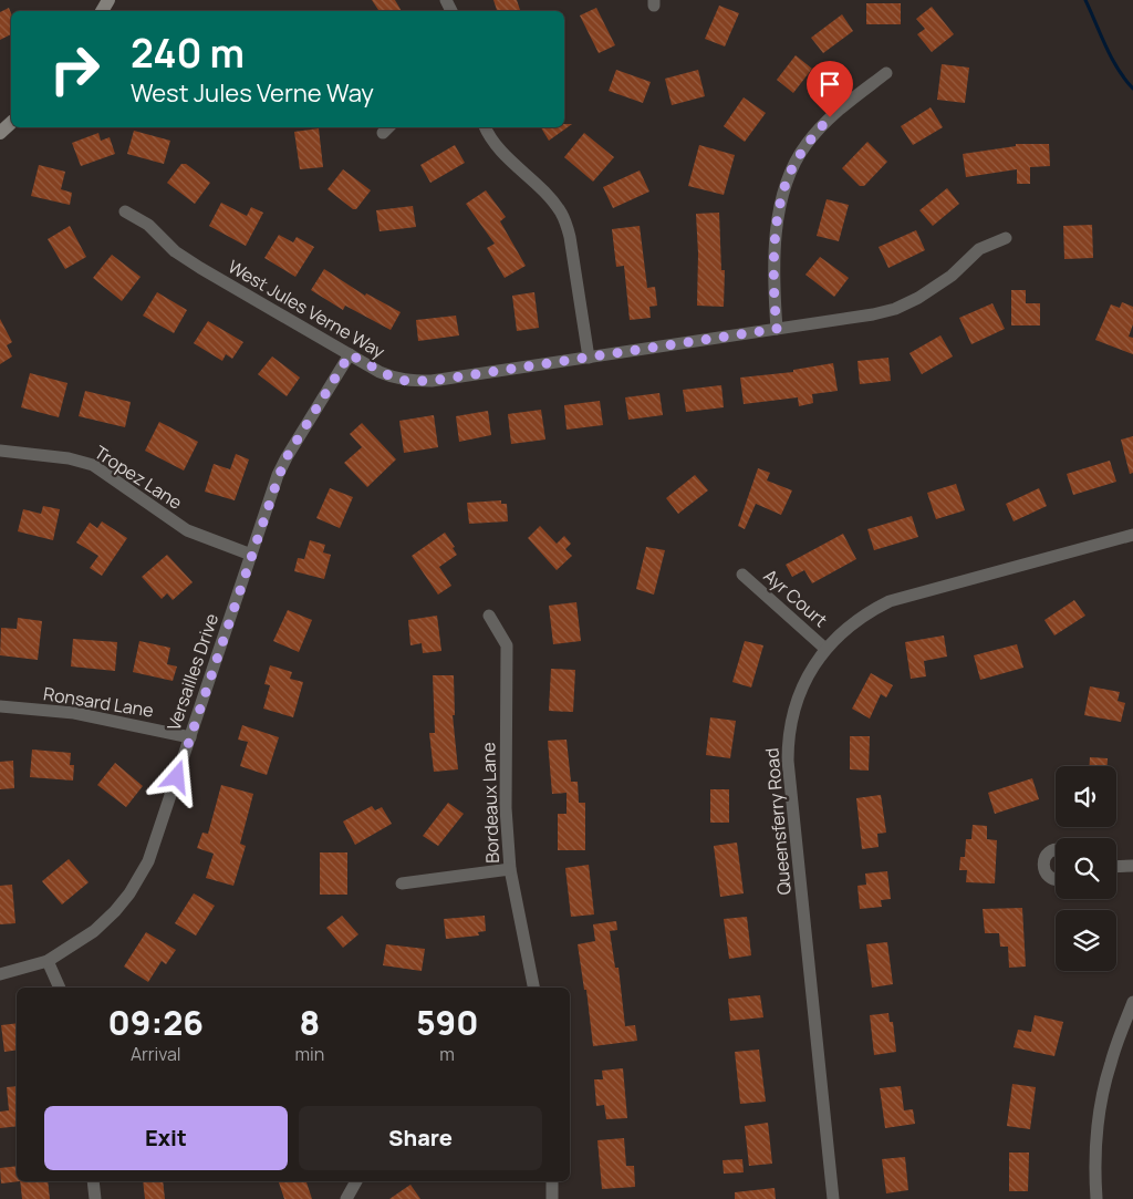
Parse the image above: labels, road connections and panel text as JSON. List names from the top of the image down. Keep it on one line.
{"streets":{"street":["West Jules Verne Way","Tropez Lane","Ayr Court","Versailles Drive","Ronsard Lane","Bordeaux Lane","Queensferry Road"]},"crossings":[["West Jules Verne Way","Versailles Drive"],["Tropez Lane","Versailles Drive"],["Ayr Court","Queensferry Road"],["Versailles Drive","Ronsard Lane"]],"page":{"turn":["240 m","West Jules Verne Way"],"eta":["09:26","Arrival","8","min","590","m"],"buttons":["Exit","Share"]}}
